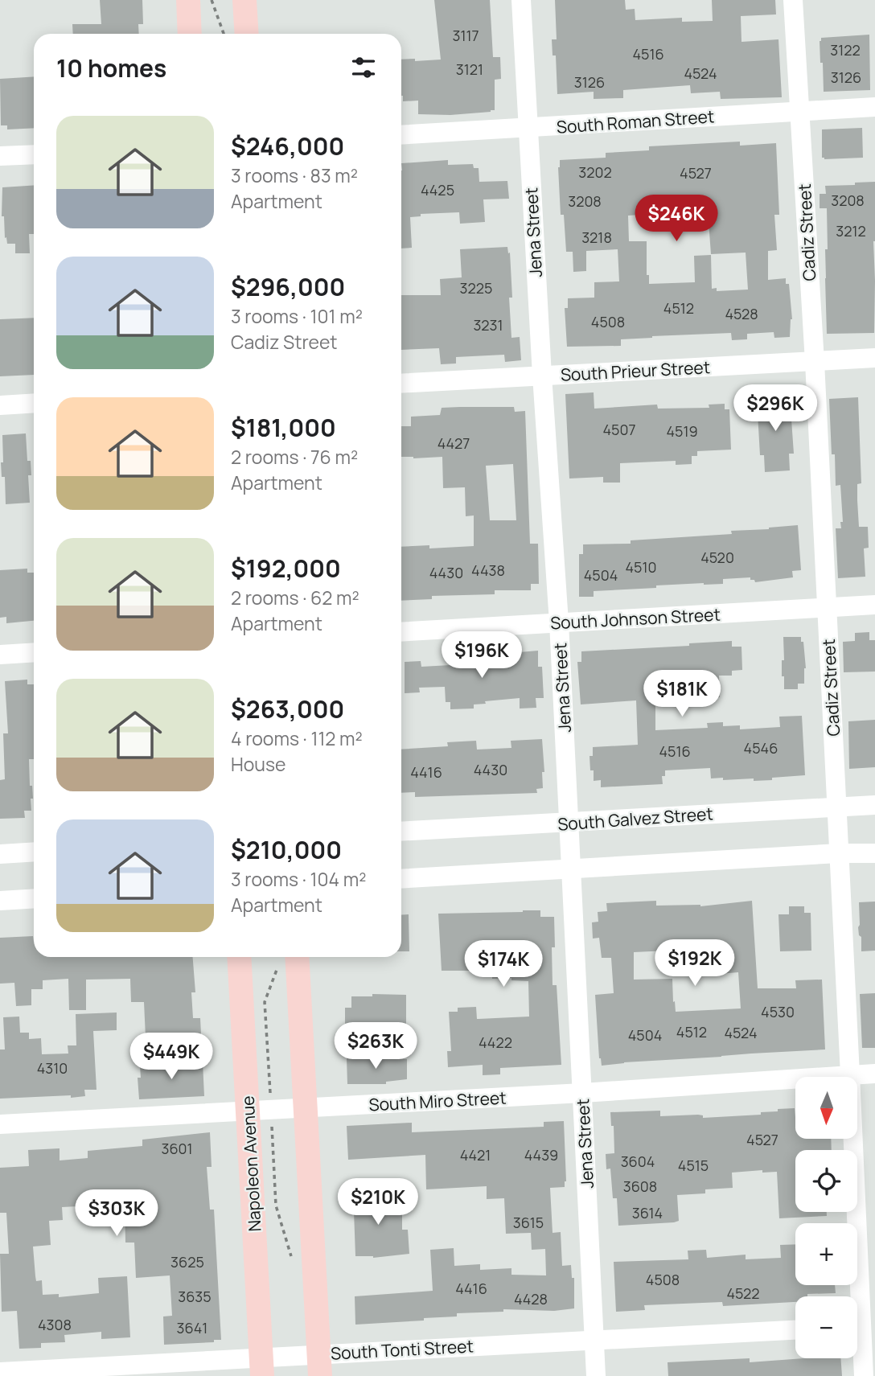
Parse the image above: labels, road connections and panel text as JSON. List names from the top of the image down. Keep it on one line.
{"streets":{"main road":["Napoleon Avenue"],"street":["South Roman Street","Jena Street","Cadiz Street","South Prieur Street","South Johnson Street","South Galvez Street","South Miro Street","South Tonti Street"]},"crossings":[["South Roman Street","Jena Street"],["South Roman Street","Cadiz Street"],["Jena Street","South Prieur Street"],["Jena Street","South Johnson Street"],["Jena Street","South Galvez Street"],["Jena Street","South Miro Street"],["Jena Street","South Tonti Street"],["Cadiz Street","South Prieur Street"],["Cadiz Street","South Johnson Street"],["Cadiz Street","South Galvez Street"],["Cadiz Street","South Miro Street"],["South Miro Street","Napoleon Avenue"],["Napoleon Avenue","South Tonti Street"]],"house_numbers":["3117","3122","4516","3121","4524","3126","3126","3202","4527","4425","3208","3208","3212","3218","3225","4512","4528","4508","3231","4507","4519","4427","4520","4510","4438","4430","4504","4546","4516","4430","4416","4530","4512","4524","4504","4422","4310","4527","3601","4421","4439","3604","4515","3608","3614","3615","3625","4508","4416","4522","3635","4428","4308","3641"],"north":"bottom","page":{"heading":"10 homes","list":[{"name":"$246,000","note":"3 rooms · 83 m² · Apartment"},{"name":"$296,000","note":"3 rooms · 101 m² · Cadiz Street"},{"name":"$181,000","note":"2 rooms · 76 m² · Apartment"},{"name":"$192,000","note":"2 rooms · 62 m² · Apartment"},{"name":"$263,000","note":"4 rooms · 112 m² · House"},{"name":"$210,000","note":"3 rooms · 104 m² · Apartment"}],"price":["$246K","$296K","$196K","$181K","$192K","$174K","$263K","$449K","$210K","$303K"],"map_buttons":["+","−"]}}
